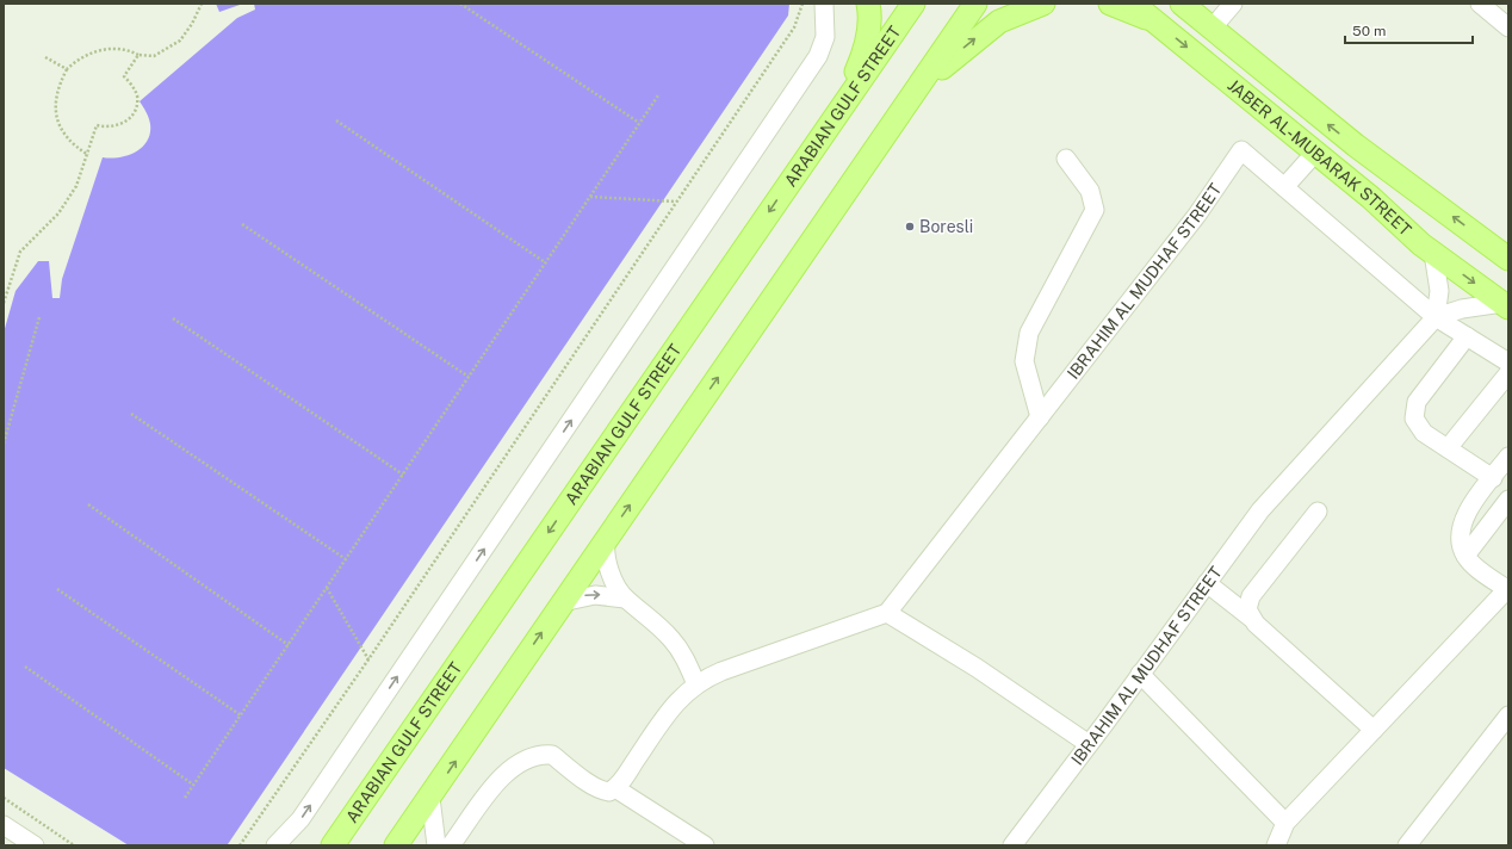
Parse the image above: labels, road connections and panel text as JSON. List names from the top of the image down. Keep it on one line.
{"streets":{"main road":["ARABIAN GULF STREET","JABER AL-MUBARAK STREET"],"street":["IBRAHIM AL MUDHAF STREET"]},"places":["Boresli"],"scale_bar":"50 m"}
